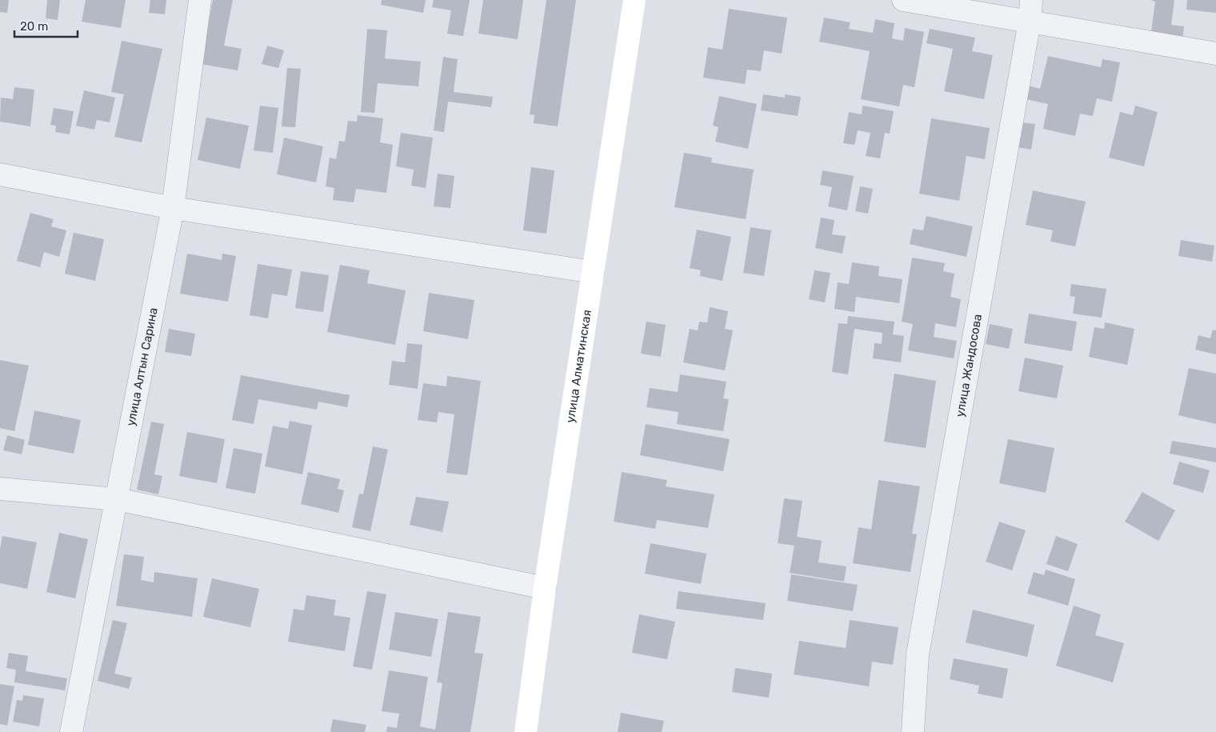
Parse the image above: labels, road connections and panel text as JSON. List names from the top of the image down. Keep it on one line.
{"streets":{"street":["улица Алматинская","улица Жандосова","улица Алтын Сарина"]},"scale_bar":"20 m"}
